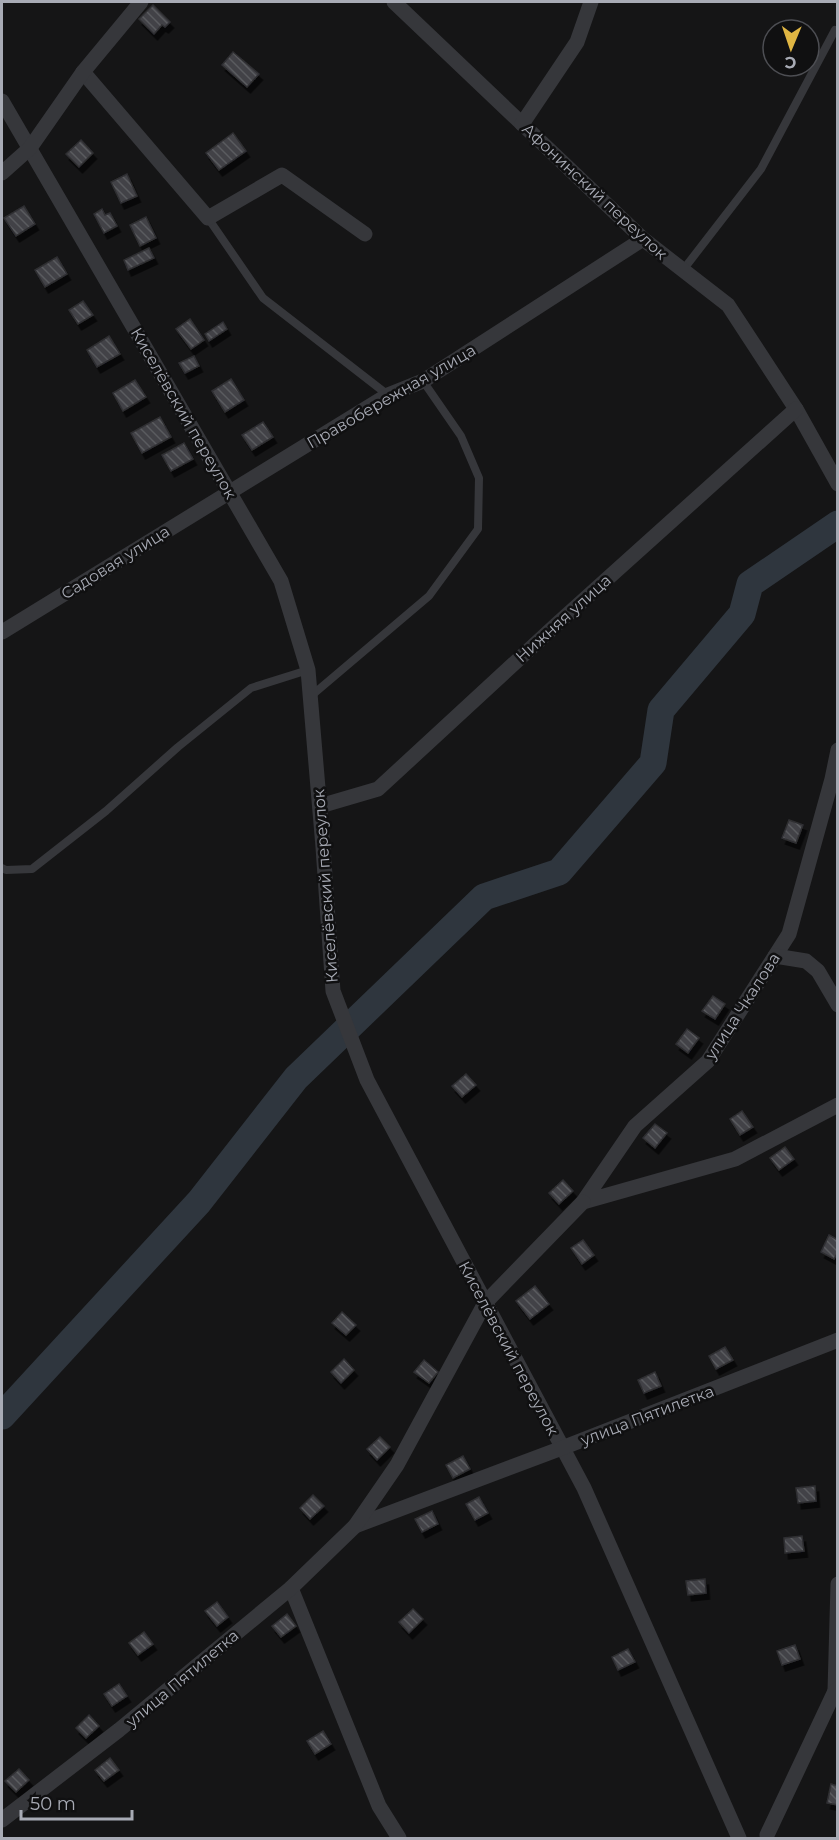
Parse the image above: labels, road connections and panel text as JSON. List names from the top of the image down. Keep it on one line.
{"streets":{"street":["Афонинский переулок","Правобережная улица","Киселёвский переулок","Садовая улица","Нижняя улица","улица Чкалова","улица Пятилетка"]},"crossings":[["Афонинский переулок","Правобережная улица"],["Афонинский переулок","Нижняя улица"],["Правобережная улица","Киселёвский переулок"],["Правобережная улица","Садовая улица"],["Киселёвский переулок","Садовая улица"],["Киселёвский переулок","Нижняя улица"],["Киселёвский переулок","улица Пятилетка"],["улица Чкалова","улица Пятилетка"]],"scale_bar":"50 m","north":"bottom"}
